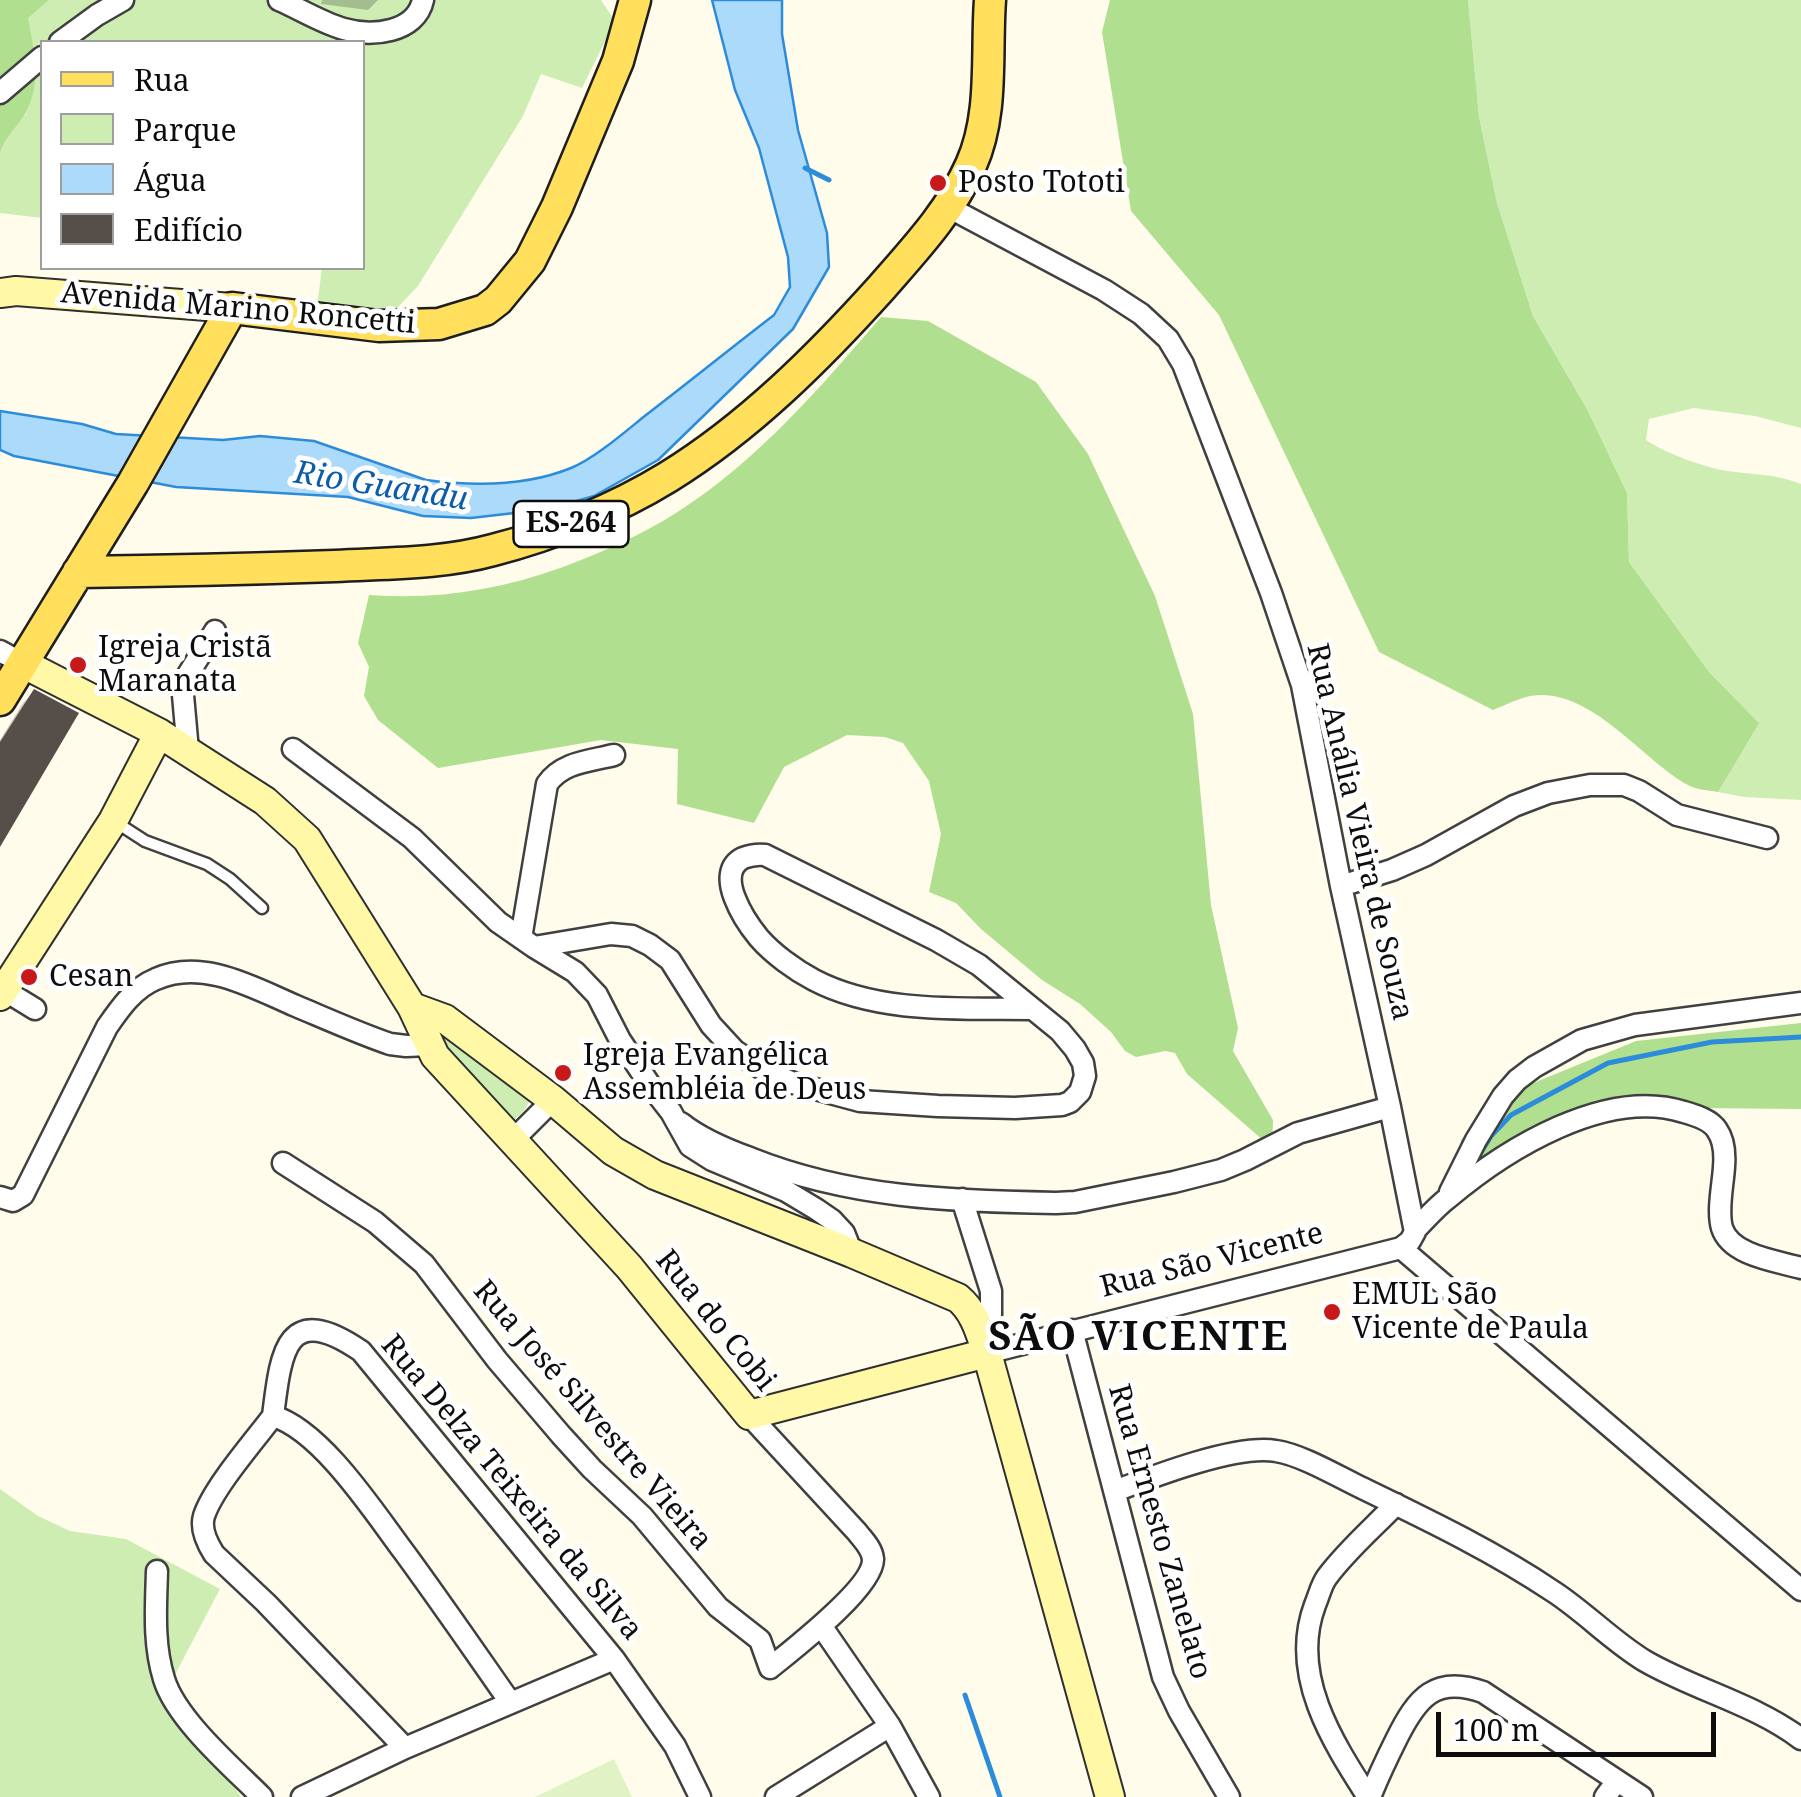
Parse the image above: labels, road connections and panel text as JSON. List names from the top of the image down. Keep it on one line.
{"streets":{"main road":["Avenida Marino Roncetti","ES-264","Rua São Vicente","Rua do Cobi"],"street":["Rua Anália Vieira de Souza","Rua José Silvestre Vieira","Rua Delza Teixeira da Silva","Rua Ernesto Zanelato"]},"crossings":[["ES-264","Rua Anália Vieira de Souza"],["Rua São Vicente","Rua do Cobi"],["Rua São Vicente","Rua Ernesto Zanelato"],["Rua do Cobi","Rua José Silvestre Vieira"]],"districts":["SÃO VICENTE"],"water":["Rio Guandu"],"places":["Posto Tototi","Igreja Cristã Maranata","Cesan","Igreja Evangélica Assembléia de Deus","EMUL São Vicente de Paula"],"legend":["Rua","Parque","Água","Edifício"],"scale_bar":"100 m"}
